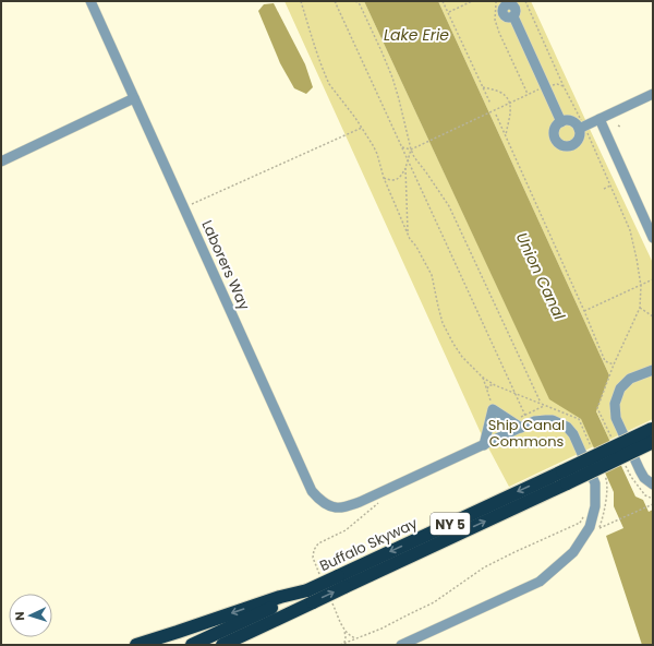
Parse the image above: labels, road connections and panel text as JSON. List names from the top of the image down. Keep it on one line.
{"streets":{"highway":["NY 5","Buffalo Skyway"],"street":["Laborers Way"]},"water":["Lake Erie","Union Canal"],"parks":["Ship Canal Commons"],"north":"left"}
